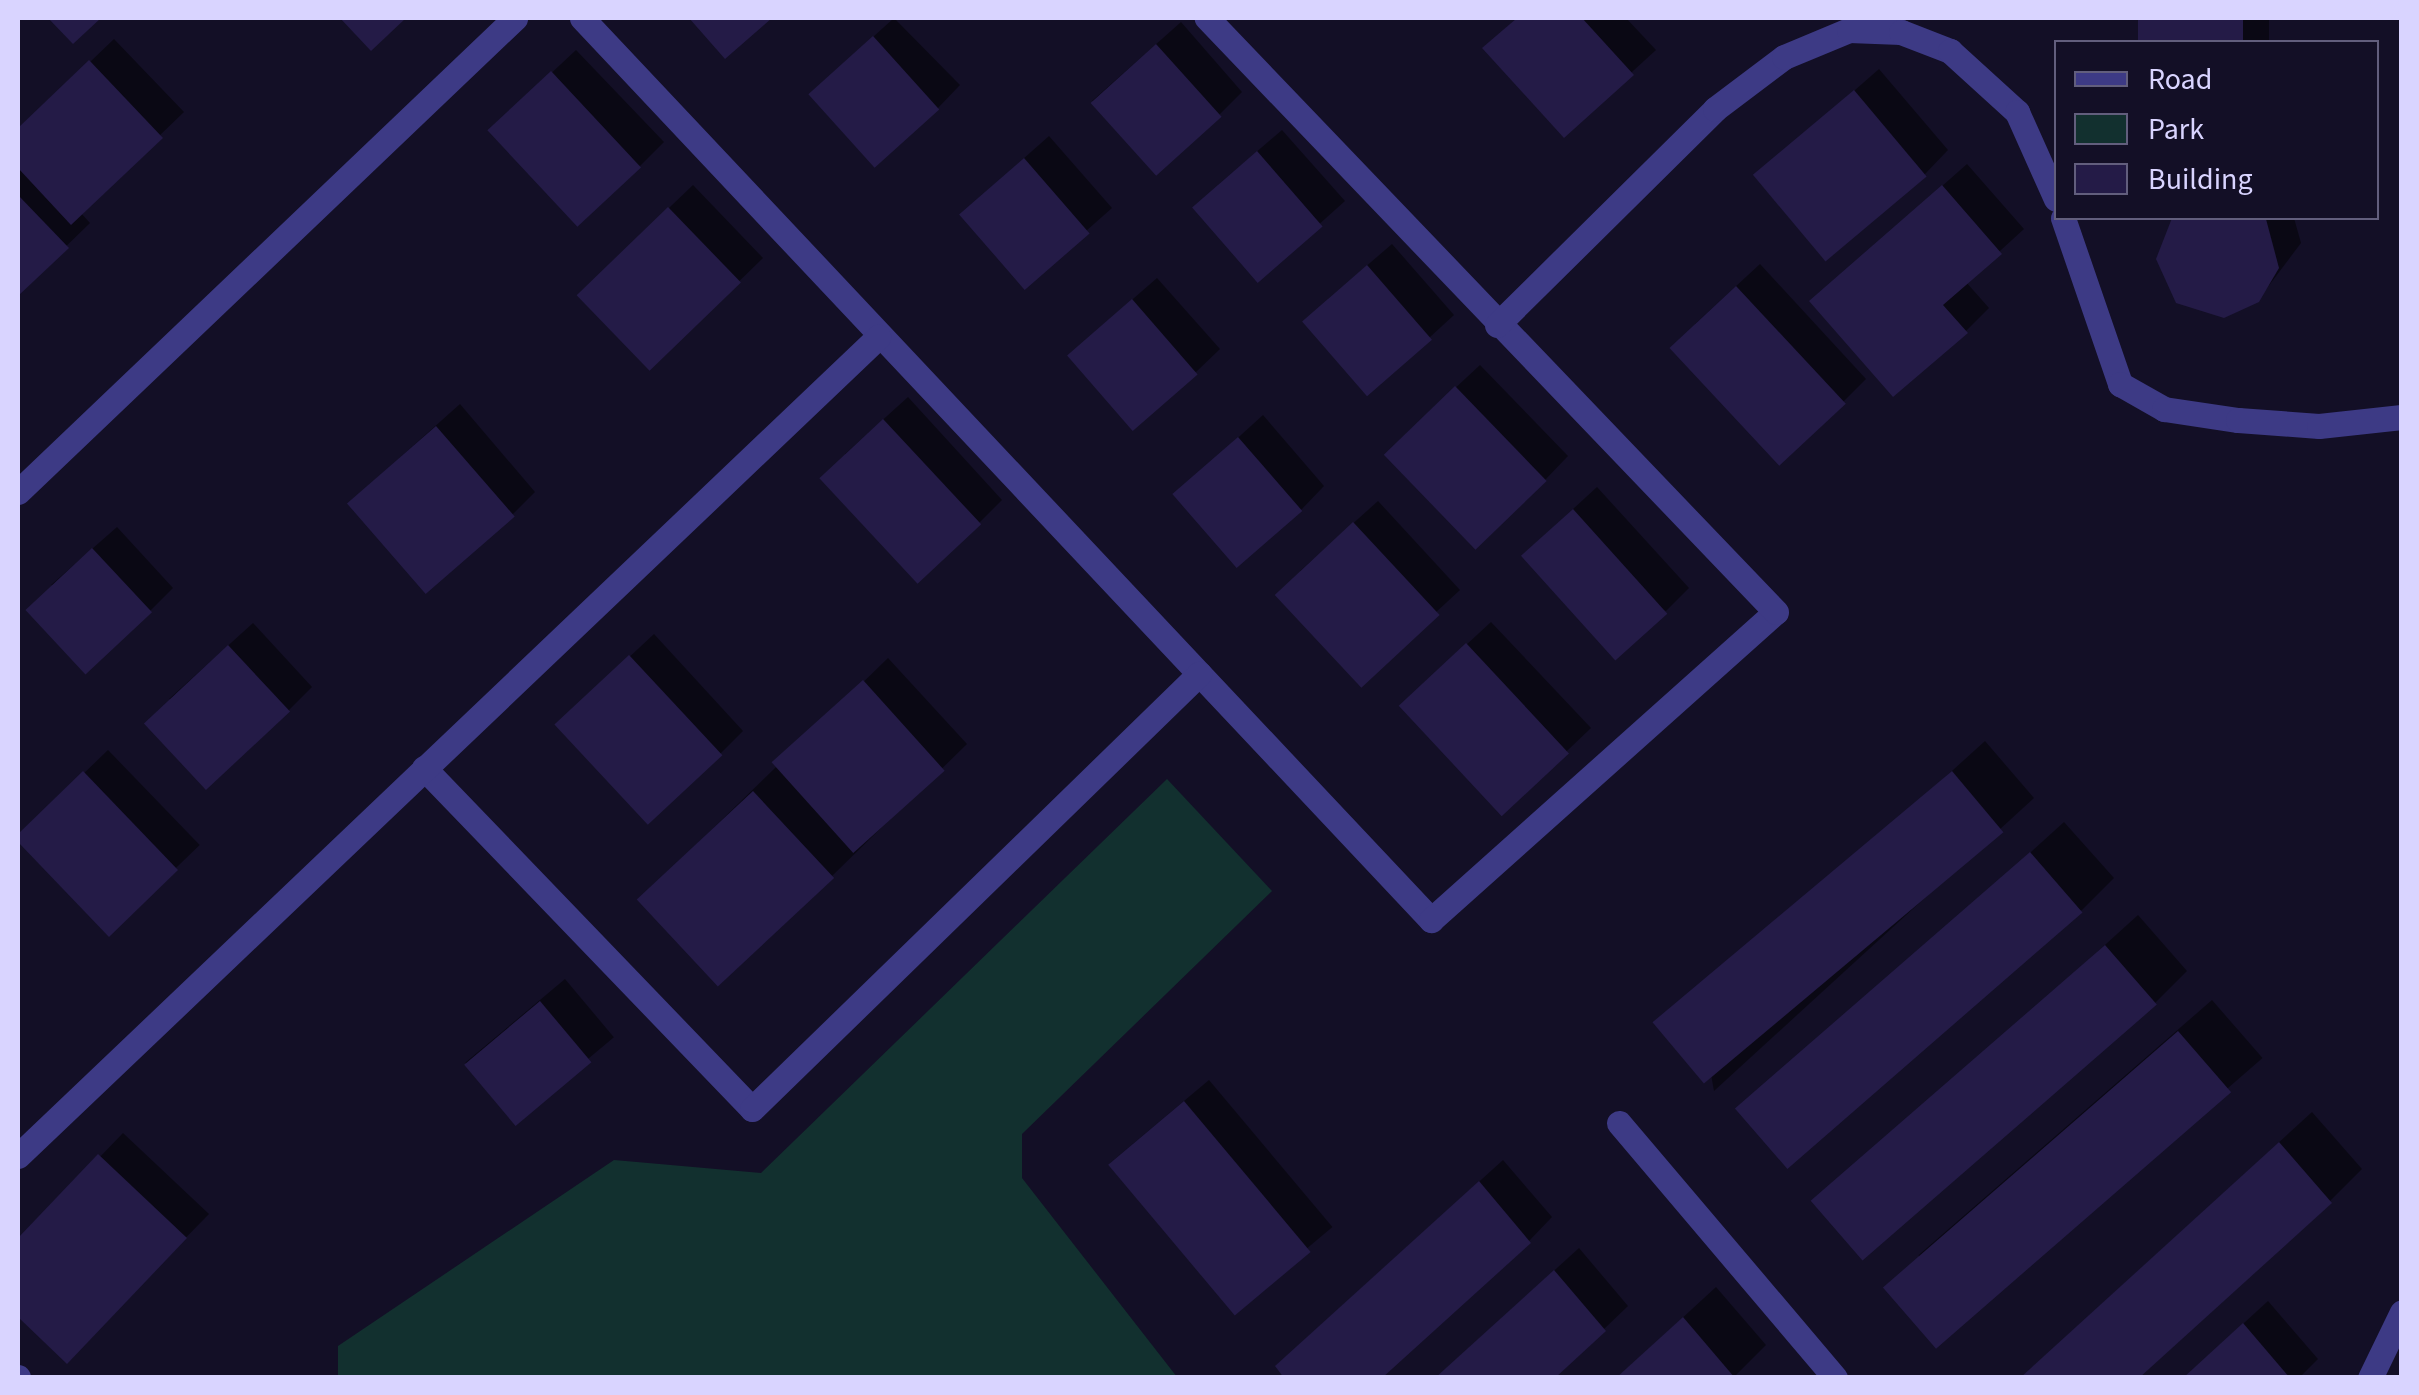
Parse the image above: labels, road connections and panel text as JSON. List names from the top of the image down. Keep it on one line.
{"legend":["Road","Park","Building"]}
